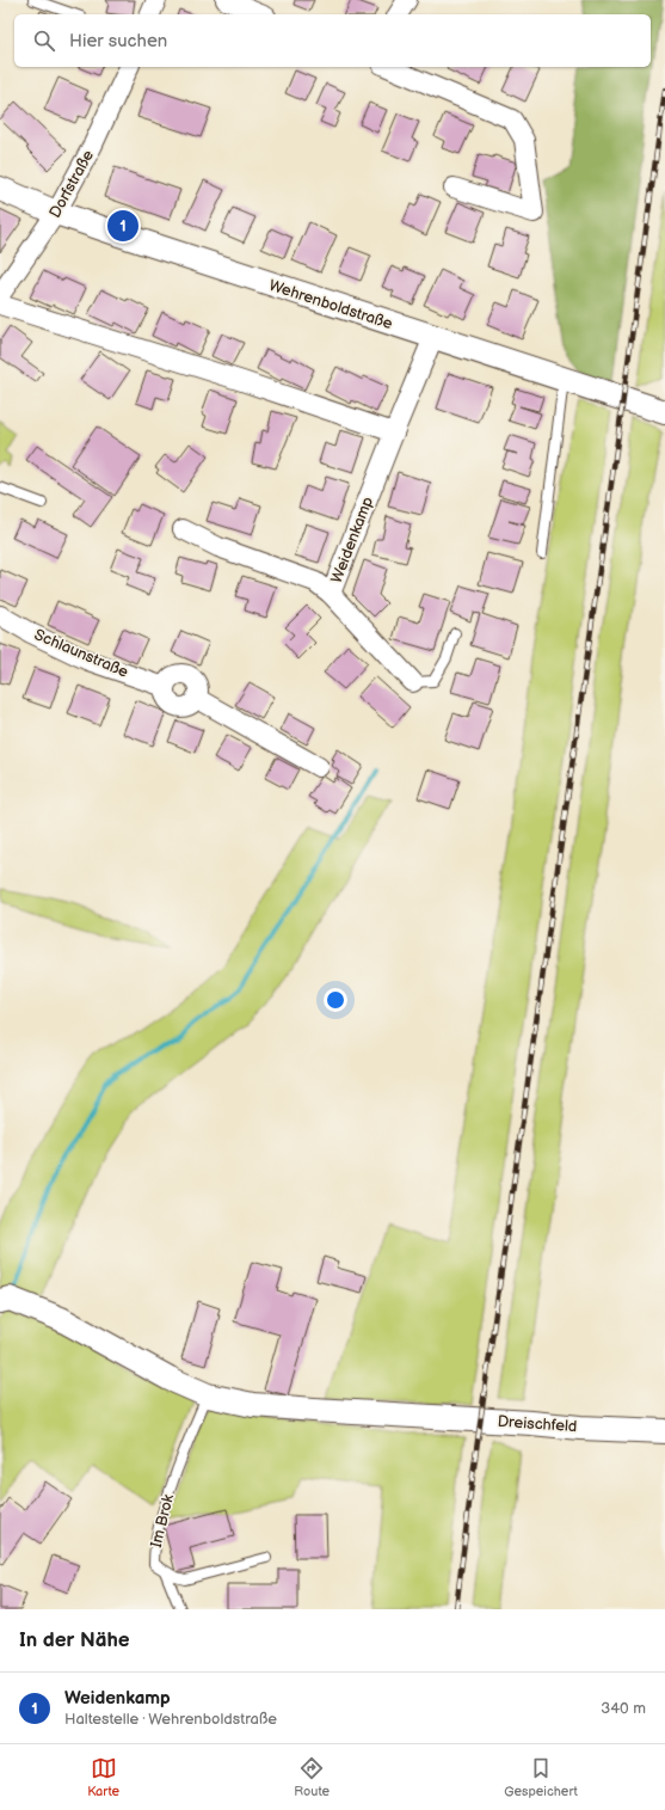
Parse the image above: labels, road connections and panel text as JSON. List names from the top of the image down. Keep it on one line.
{"streets":{"street":["Dorfstraße","Wehrenboldstraße","Weidenkamp","Schlaunstraße","Dreischfeld"],"lane":["Im Brok"]},"crossings":[["Dorfstraße","Wehrenboldstraße"],["Wehrenboldstraße","Weidenkamp"],["Dreischfeld","Im Brok"]],"page":{"search":"Hier suchen","pins":"1","heading":"In der Nähe","list":[{"mark":"1","name":"Weidenkamp","note":"Haltestelle · Wehrenboldstraße","value":"340 m"}],"nav":["Karte","Route","Gespeichert"]}}
